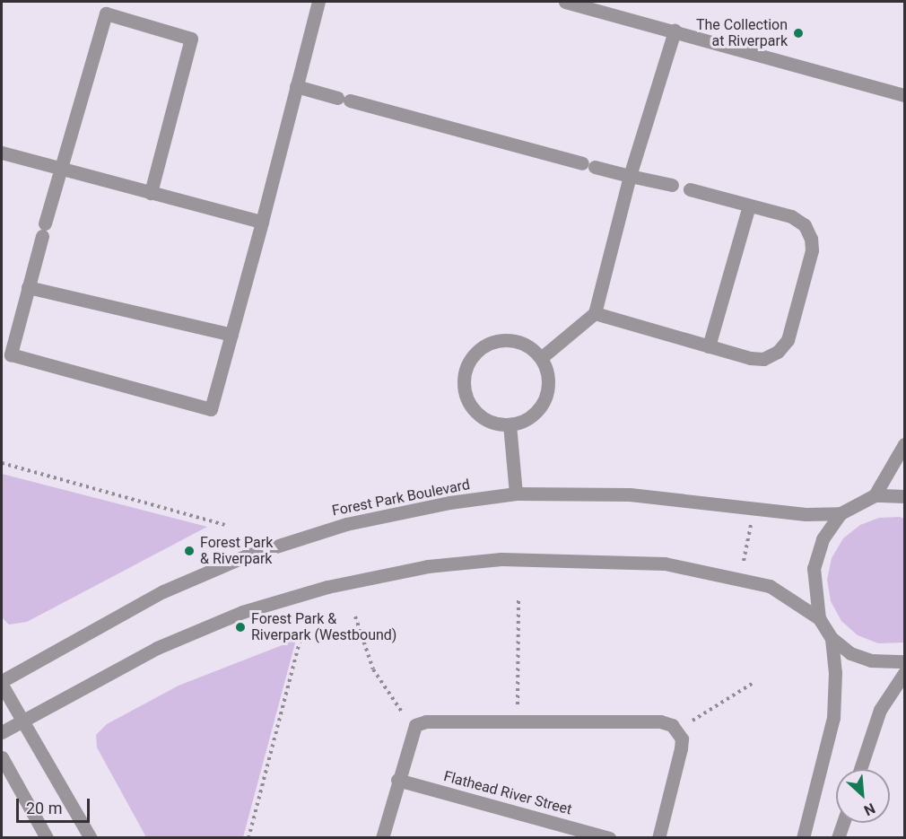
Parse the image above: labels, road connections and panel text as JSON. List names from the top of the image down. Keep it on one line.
{"streets":{"street":["Forest Park Boulevard","Flathead River Street"]},"places":["The Collection at Riverpark","Forest Park & Riverpark","Forest Park & Riverpark (Westbound)"],"scale_bar":"20 m","north":"bottom right"}
